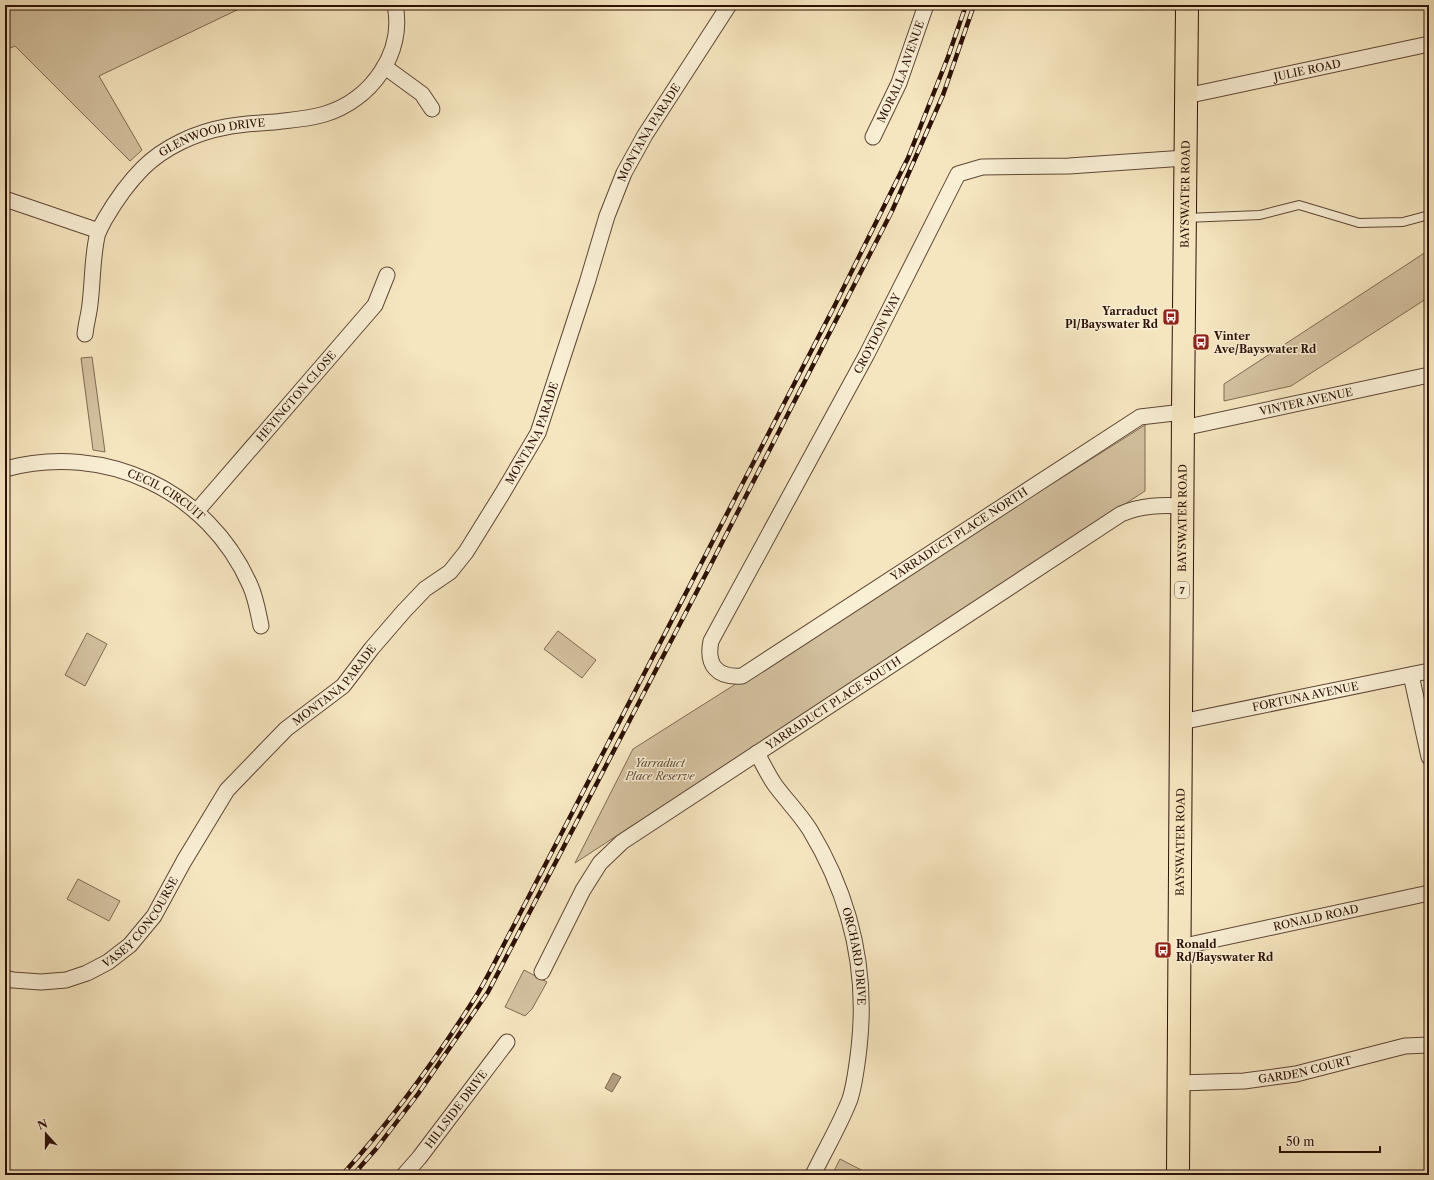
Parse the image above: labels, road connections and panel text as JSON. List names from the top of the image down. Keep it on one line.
{"streets":{"main road":["BAYSWATER ROAD","7"],"street":["MORALLA AVENUE","JULIE ROAD","MONTANA PARADE","GLENWOOD DRIVE","CROYDON WAY","HEYINGTON CLOSE","VINTER AVENUE","CECIL CIRCUIT","YARRADUCT PLACE NORTH","FORTUNA AVENUE","YARRADUCT PLACE SOUTH","RONALD ROAD","VASEY CONCOURSE","ORCHARD DRIVE","GARDEN COURT","HILLSIDE DRIVE"]},"crossings":[["JULIE ROAD","BAYSWATER ROAD"],["MONTANA PARADE","VASEY CONCOURSE"],["BAYSWATER ROAD","CROYDON WAY"],["BAYSWATER ROAD","VINTER AVENUE"],["BAYSWATER ROAD","YARRADUCT PLACE NORTH"],["BAYSWATER ROAD","FORTUNA AVENUE"],["BAYSWATER ROAD","YARRADUCT PLACE SOUTH"],["BAYSWATER ROAD","RONALD ROAD"],["BAYSWATER ROAD","GARDEN COURT"],["CROYDON WAY","YARRADUCT PLACE NORTH"],["HEYINGTON CLOSE","CECIL CIRCUIT"],["VINTER AVENUE","YARRADUCT PLACE NORTH"],["YARRADUCT PLACE SOUTH","ORCHARD DRIVE"]],"parks":["Yarraduct Place Reserve"],"places":{"bus stop":["Yarraduct Pl/Bayswater Rd","Vinter Ave/Bayswater Rd","Ronald Rd/Bayswater Rd"]},"scale_bar":"50 m","north":"top"}
